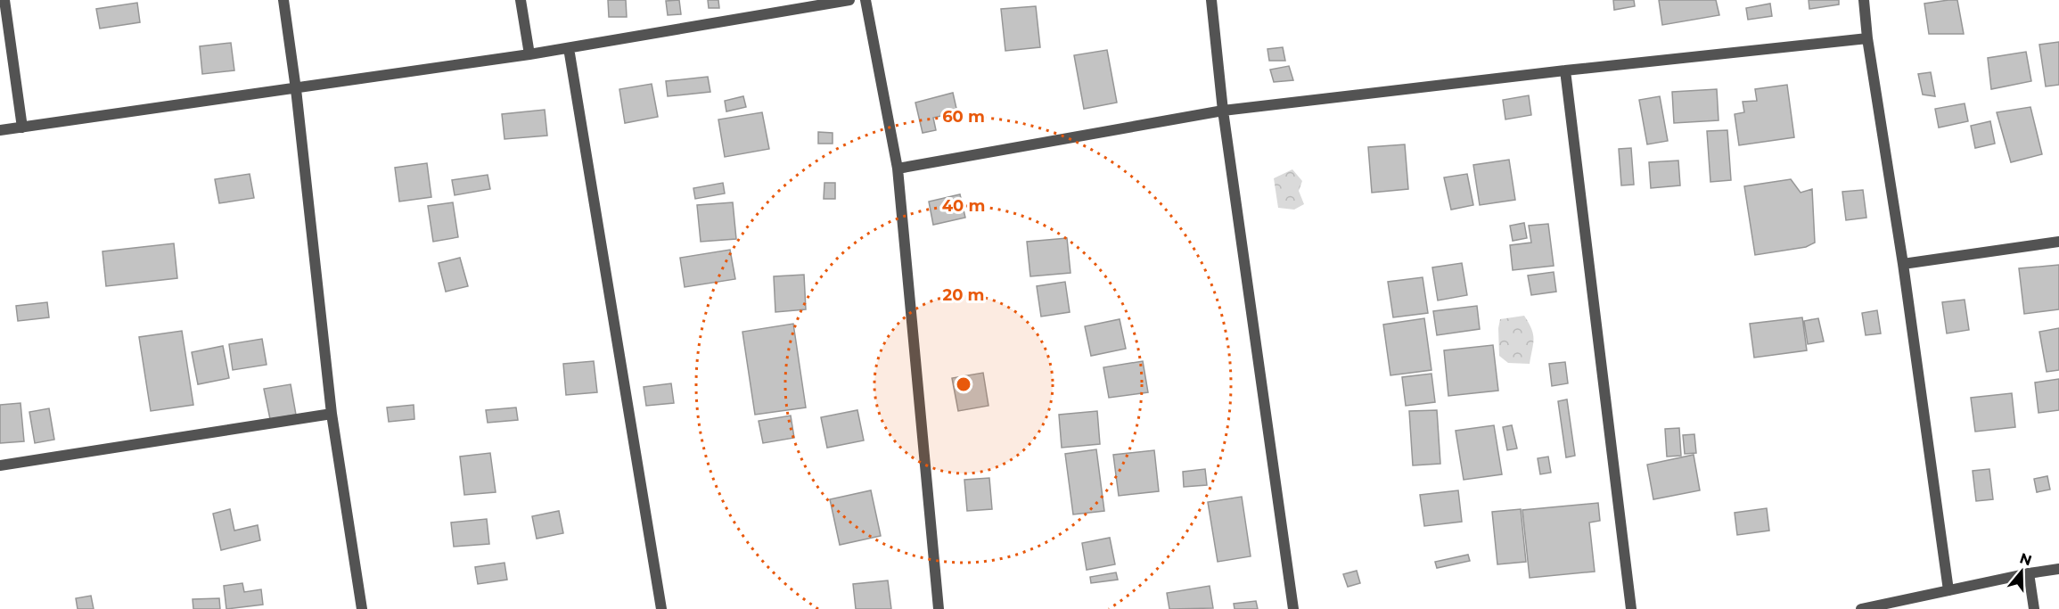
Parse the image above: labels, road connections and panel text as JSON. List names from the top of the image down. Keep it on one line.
{"north":"top","rings":["60 m","40 m","20 m"]}
